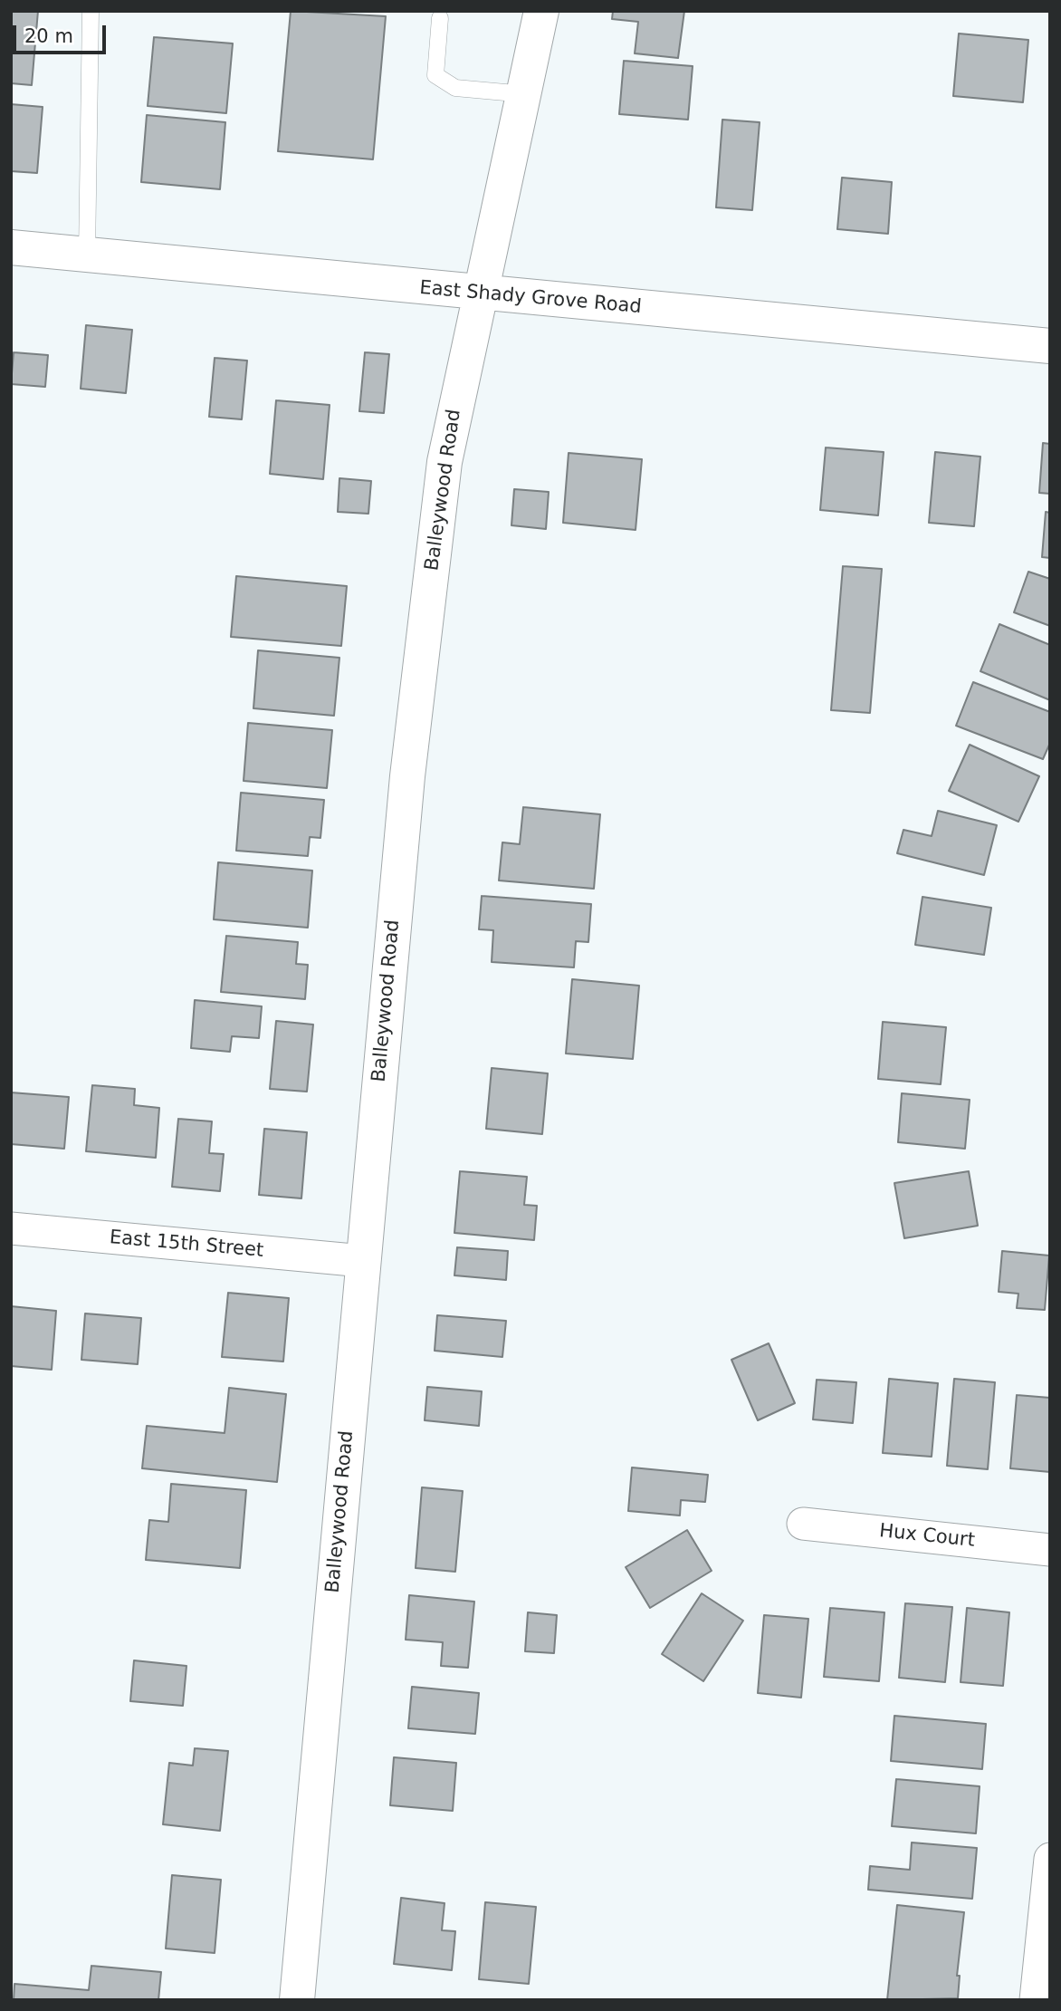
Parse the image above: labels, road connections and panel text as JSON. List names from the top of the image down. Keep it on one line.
{"streets":{"street":["East Shady Grove Road","Balleywood Road","East 15th Street","Hux Court"]},"crossings":[["East Shady Grove Road","Balleywood Road"],["Balleywood Road","East 15th Street"]],"scale_bar":"20 m"}
